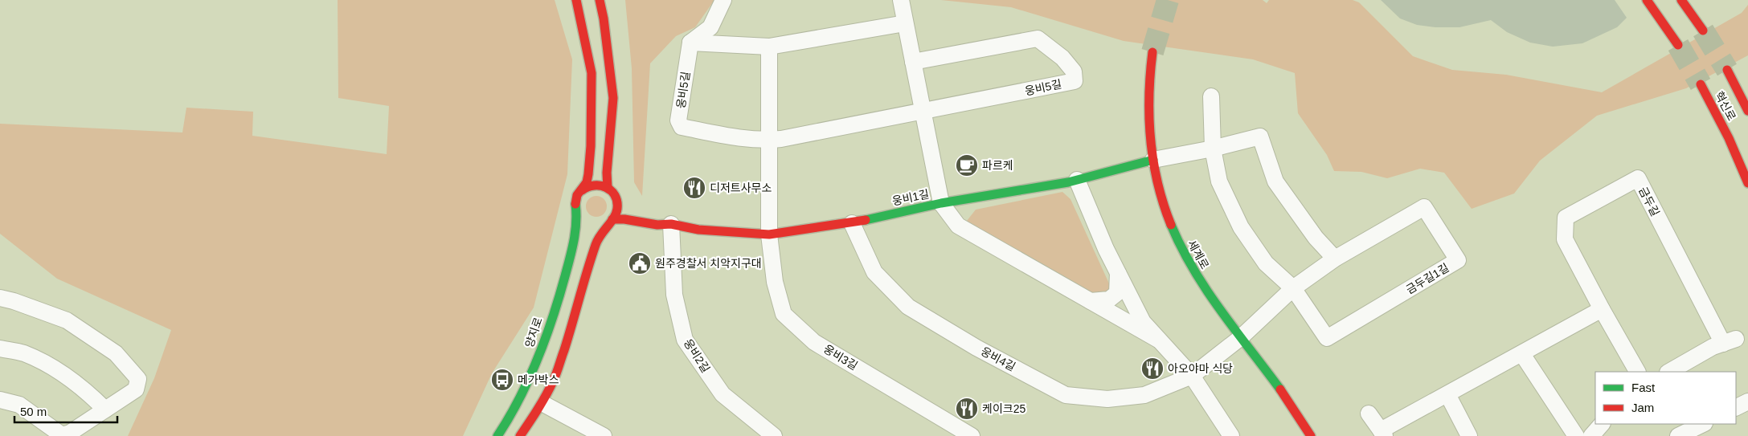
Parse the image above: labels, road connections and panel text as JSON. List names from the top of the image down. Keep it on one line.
{"streets":{"street":["웅비5길","혁신로","웅비1길","금두길","세계로","금두길1길","양지로","웅비2길","웅비3길","웅비4길"]},"crossings":[["웅비1길","세계로"],["웅비1길","웅비2길"],["웅비1길","웅비3길"],["웅비1길","웅비4길"],["세계로","금두길1길"],["세계로","웅비4길"],["금두길1길","웅비4길"]],"places":{"cafe":["파르케"],"restaurant":["디저트사무소","아오야마 식당","케이크25"],"public building":["원주경찰서 치악지구대"],"bus stop":["메가박스"]},"legend":["Fast","Jam"],"scale_bar":"50 m"}
